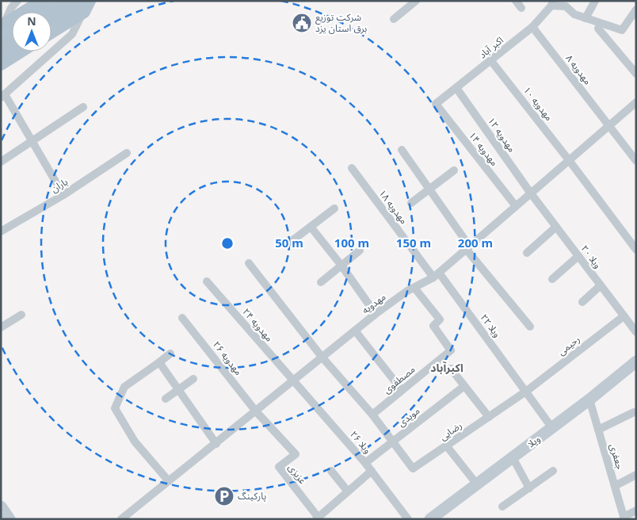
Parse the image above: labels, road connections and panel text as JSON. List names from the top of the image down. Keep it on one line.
{"streets":{"street":["اکبر آباد","مهدویه ۸","مهدویه ۱۰","مهدویه ۱۲","مهدویه ۱۴","باران","مهدویه ۱۸","ویلا ۲۰","مهدویه","مهدویه ۲۴","ویلا ۲۲","رحیمی","مهدویه ۲۶","مصطفوی","مویدی","رضایی","ویلا","ویلا ۲۶","جعفری","عزیزی"]},"crossings":[["اکبر آباد","مهدویه ۸"],["اکبر آباد","مهدویه ۱۰"],["اکبر آباد","مهدویه ۱۲"],["اکبر آباد","مهدویه ۱۴"],["مهدویه ۸","مهدویه"],["مهدویه ۱۰","مهدویه"],["مهدویه ۱۲","ویلا ۲۰"],["مهدویه ۱۲","مهدویه"],["مهدویه ۱۴","مهدویه"],["مهدویه ۱۸","مهدویه"],["مهدویه ۱۸","ویلا ۲۲"],["ویلا ۲۰","مهدویه"],["ویلا ۲۰","رحیمی"],["مهدویه","مهدویه ۲۴"],["مهدویه","ویلا ۲۲"],["مهدویه","مهدویه ۲۶"],["مهدویه","مصطفوی"],["مهدویه","ویلا ۲۶"],["مهدویه","عزیزی"],["مهدویه ۲۴","ویلا ۲۶"],["ویلا ۲۲","رحیمی"],["ویلا ۲۲","رضایی"],["ویلا ۲۲","ویلا"],["رحیمی","رضایی"],["مهدویه ۲۶","عزیزی"],["مویدی","رضایی"],["مویدی","ویلا ۲۶"],["ویلا","جعفری"]],"districts":["اکبرآباد"],"places":{"public building":["شرکت توزیع برق استان یزد"],"parking":["پارکینگ"]},"north":"top","rings":["50 m","100 m","150 m","200 m"]}
